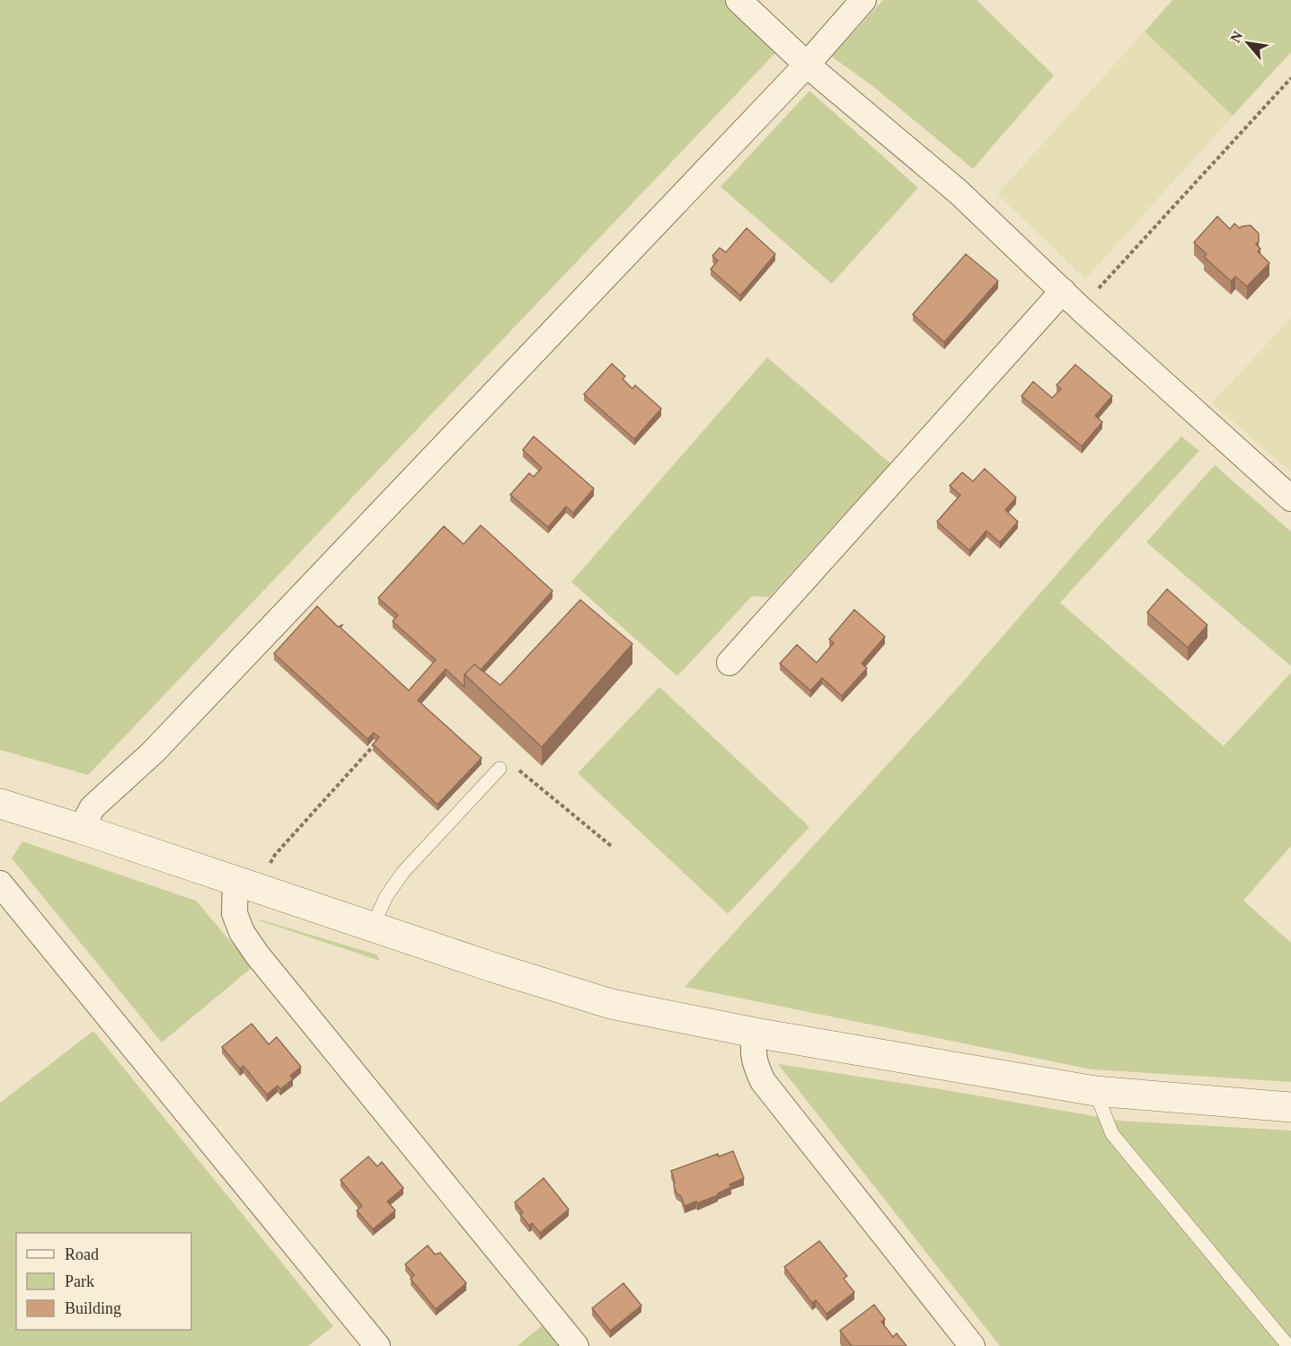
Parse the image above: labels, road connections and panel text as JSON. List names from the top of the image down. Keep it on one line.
{"legend":["Road","Park","Building"],"north":"top left"}
